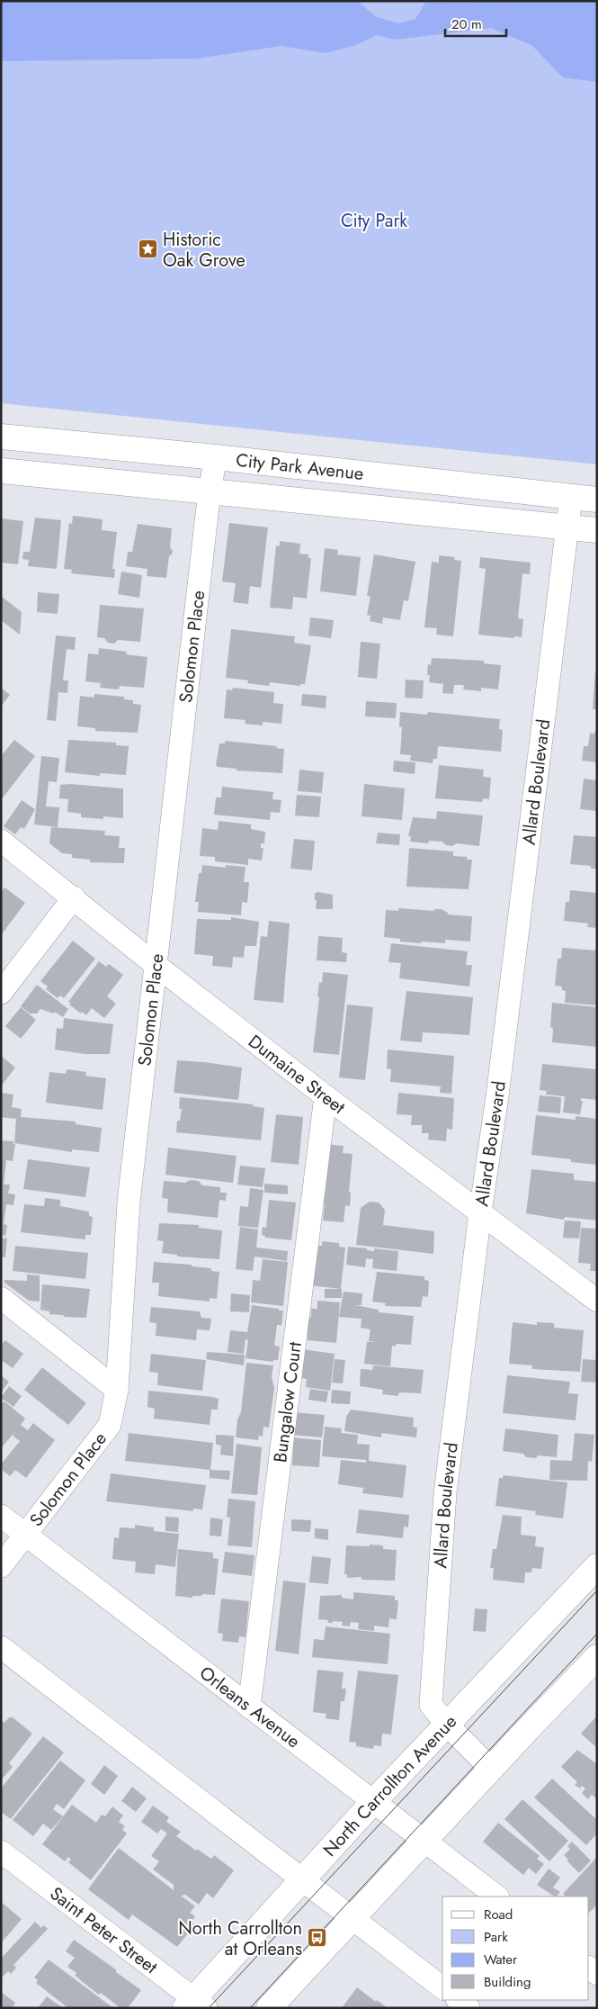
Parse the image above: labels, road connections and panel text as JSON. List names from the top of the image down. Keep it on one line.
{"streets":{"main road":["City Park Avenue","North Carrollton Avenue"],"street":["Solomon Place","Allard Boulevard","Dumaine Street","Bungalow Court","Orleans Avenue","Saint Peter Street"]},"crossings":[["City Park Avenue","Solomon Place"],["City Park Avenue","Allard Boulevard"],["Solomon Place","Dumaine Street"],["Solomon Place","Orleans Avenue"],["Allard Boulevard","Dumaine Street"],["Allard Boulevard","North Carrollton Avenue"],["Dumaine Street","Bungalow Court"],["Bungalow Court","Orleans Avenue"],["Orleans Avenue","North Carrollton Avenue"],["North Carrollton Avenue","Saint Peter Street"]],"parks":["City Park"],"places":{"place":["Historic Oak Grove"],"bus stop":["North Carrollton at Orleans"]},"legend":["Road","Park","Water","Building"],"scale_bar":"20 m"}
